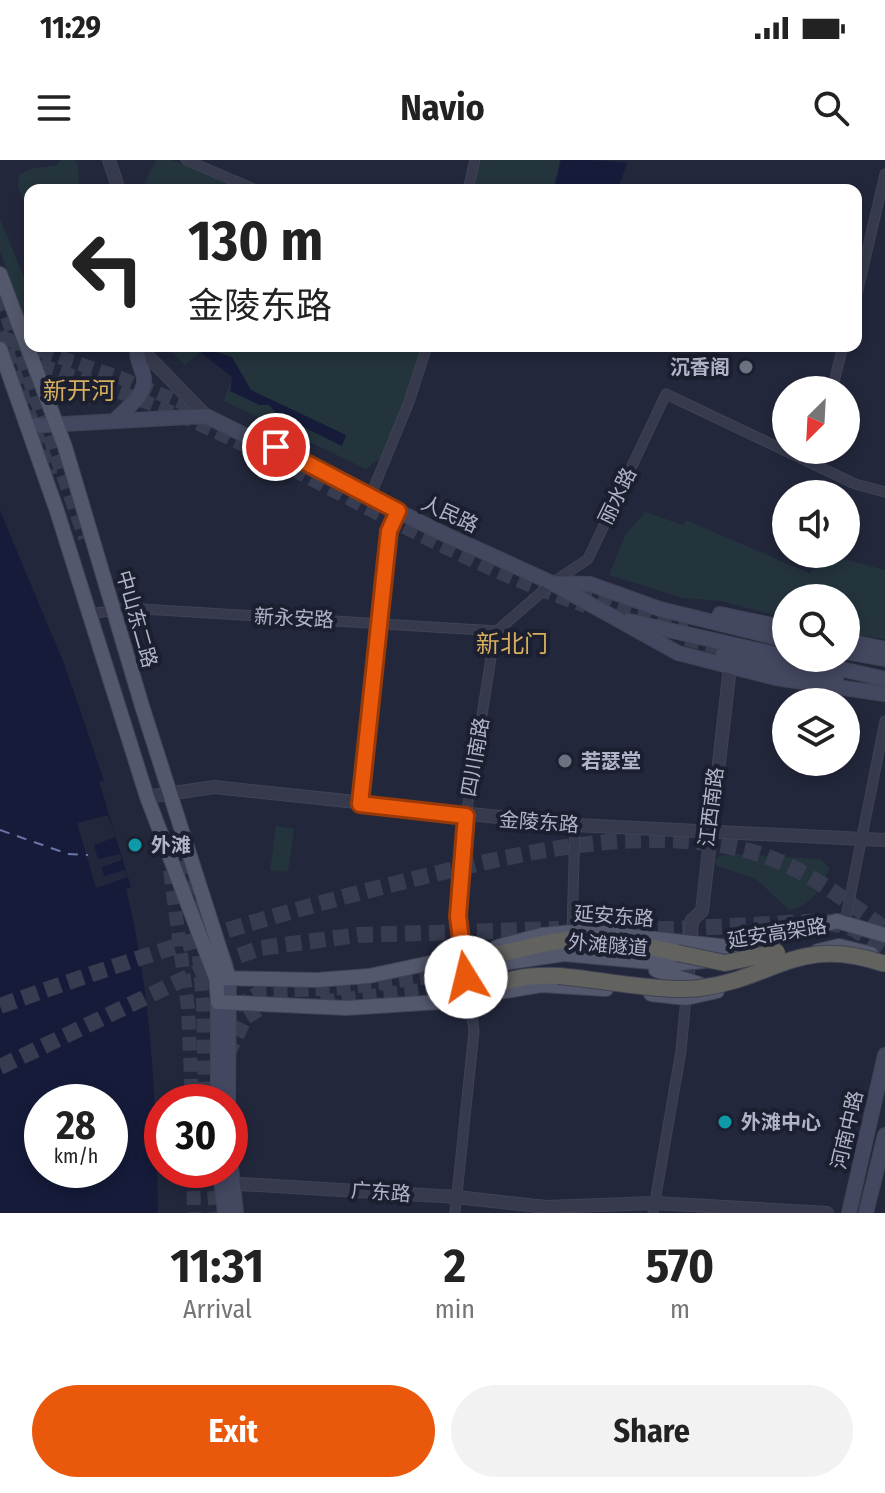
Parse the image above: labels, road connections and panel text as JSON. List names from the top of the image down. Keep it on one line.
{"streets":{"highway":["延安高架路"],"main road":["人民路","中山东二路","外滩隧道","河南中路"],"street":["丽水路","新永安路","四川南路","江西南路","金陵东路","广东路"]},"crossings":[["丽水路","人民路"],["人民路","江西南路"],["新永安路","中山东二路"],["新永安路","四川南路"],["中山东二路","金陵东路"],["四川南路","金陵东路"],["四川南路","广东路"],["江西南路","金陵东路"],["江西南路","延安高架路"],["江西南路","外滩隧道"],["延安高架路","外滩隧道"]],"districts":["新开河","新北门"],"places":["沉香阁","若瑟堂","外滩","外滩中心"],"north":"bottom left","page":{"status":"11:29","header":"Navio","turn":["130 m","金陵东路"],"speed":"28 km/h","limit":"30","eta":["11:31","Arrival","2","min","570","m"],"buttons":["Exit","Share"]}}
